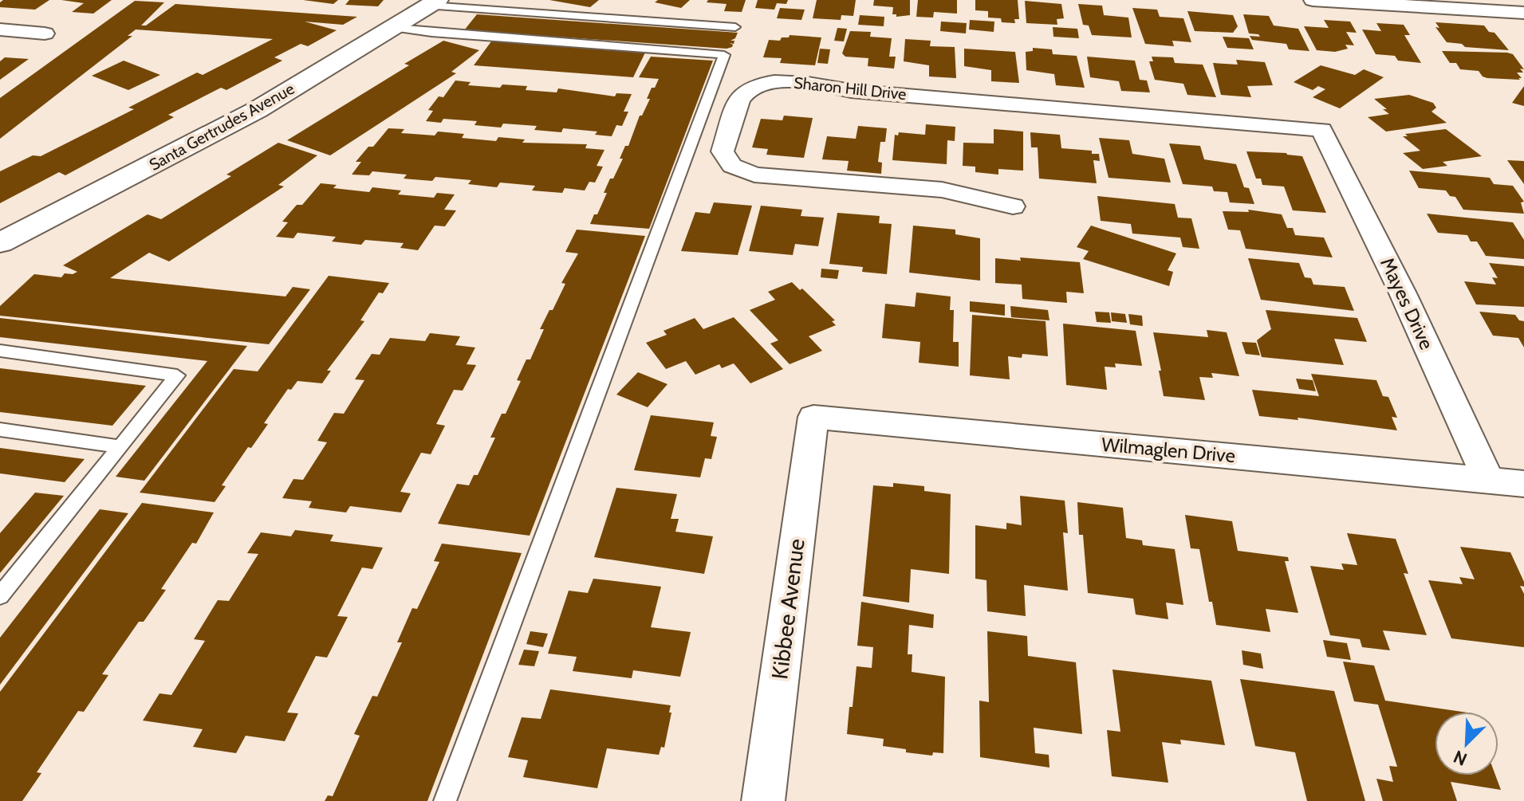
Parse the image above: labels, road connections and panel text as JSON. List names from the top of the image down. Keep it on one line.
{"streets":{"main road":["Santa Gertrudes Avenue"],"street":["Sharon Hill Drive","Mayes Drive","Wilmaglen Drive","Kibbee Avenue"]},"crossings":[["Sharon Hill Drive","Mayes Drive"],["Mayes Drive","Wilmaglen Drive"],["Wilmaglen Drive","Kibbee Avenue"]],"north":"bottom left"}
